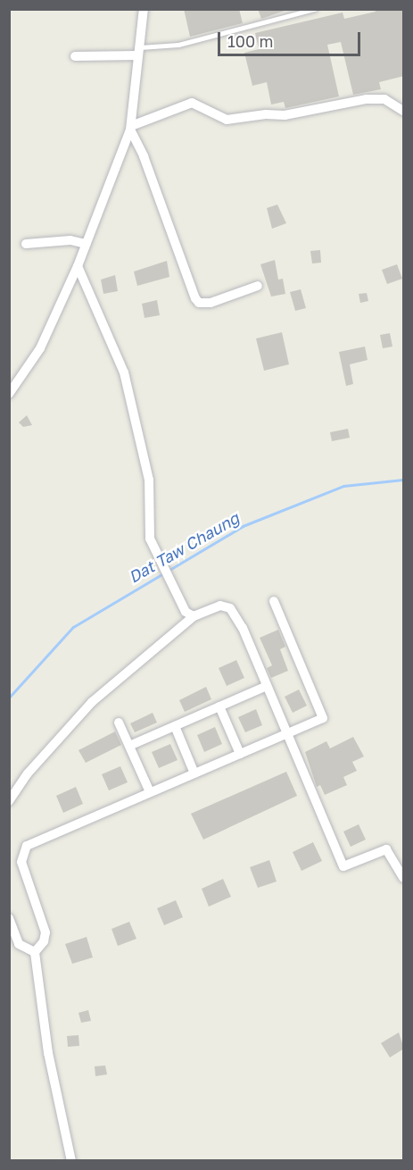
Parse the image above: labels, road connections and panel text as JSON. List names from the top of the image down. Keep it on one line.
{"water":["Dat Taw Chaung"],"scale_bar":"100 m"}
